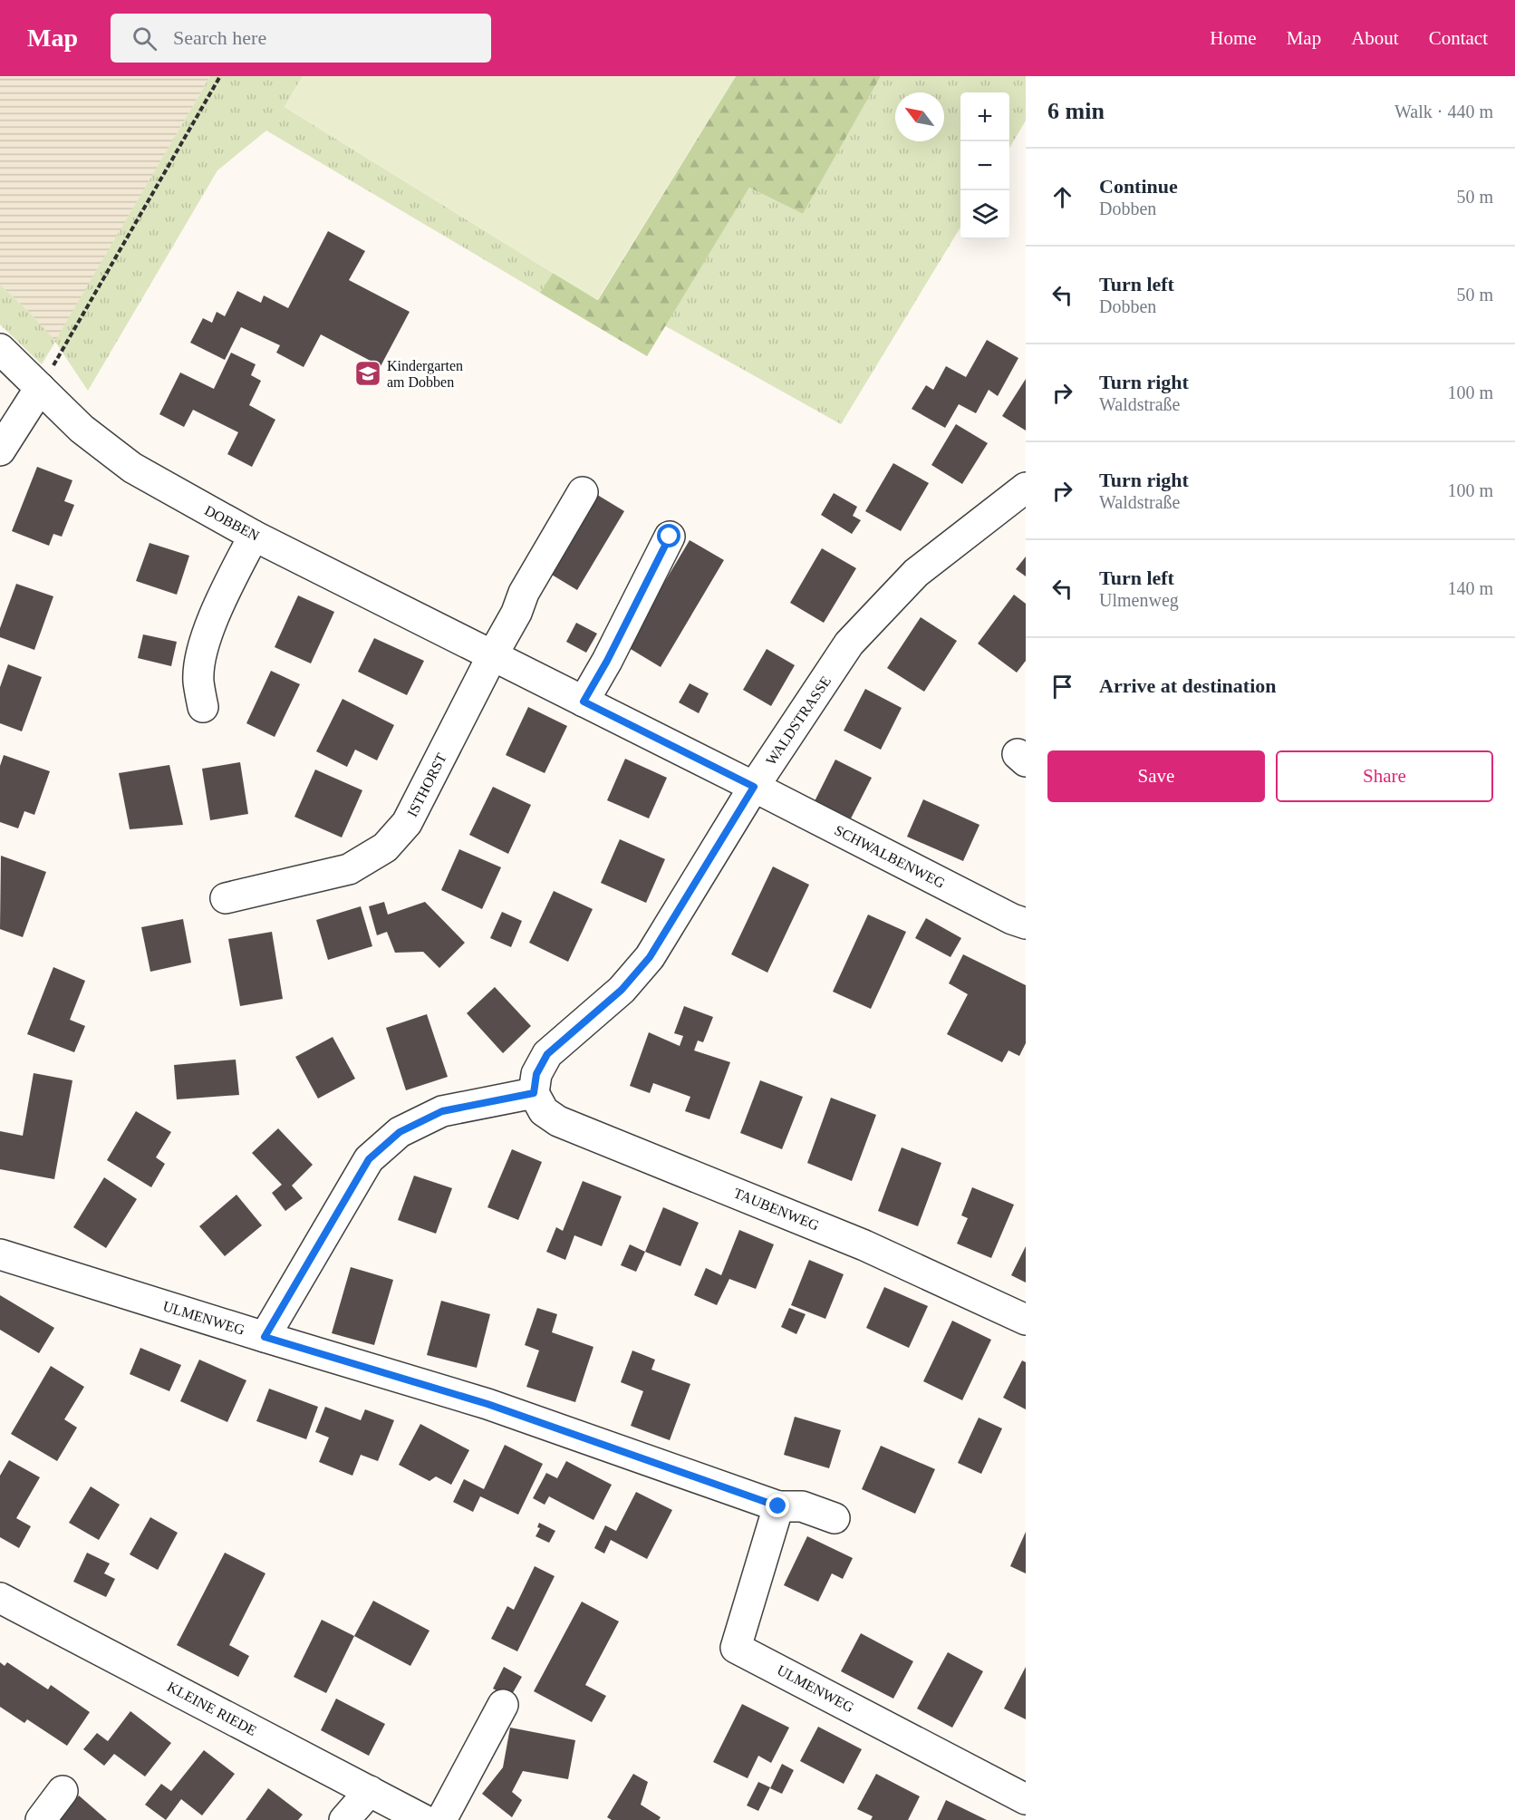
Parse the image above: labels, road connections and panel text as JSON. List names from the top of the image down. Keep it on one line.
{"streets":{"street":["DOBBEN","WALDSTRASSE","ISTHORST","SCHWALBENWEG","TAUBENWEG","ULMENWEG","KLEINE RIEDE"]},"crossings":[["DOBBEN","WALDSTRASSE"],["DOBBEN","ISTHORST"],["DOBBEN","SCHWALBENWEG"],["WALDSTRASSE","SCHWALBENWEG"],["WALDSTRASSE","TAUBENWEG"]],"places":{"school or university":["Kindergarten am Dobben"]},"north":"top left","page":{"header":"Map","search":"Search here","nav":["Home","Map","About","Contact"],"heading":["6 min","Walk · 440 m"],"map_buttons":["+","−"],"list":[["Continue","Dobben","50 m"],["Turn left","Dobben","50 m"],["Turn right","Waldstraße","100 m"],["Turn right","Waldstraße","100 m"],["Turn left","Ulmenweg","140 m"],"Arrive at destination"],"buttons":["Save","Share"]}}
